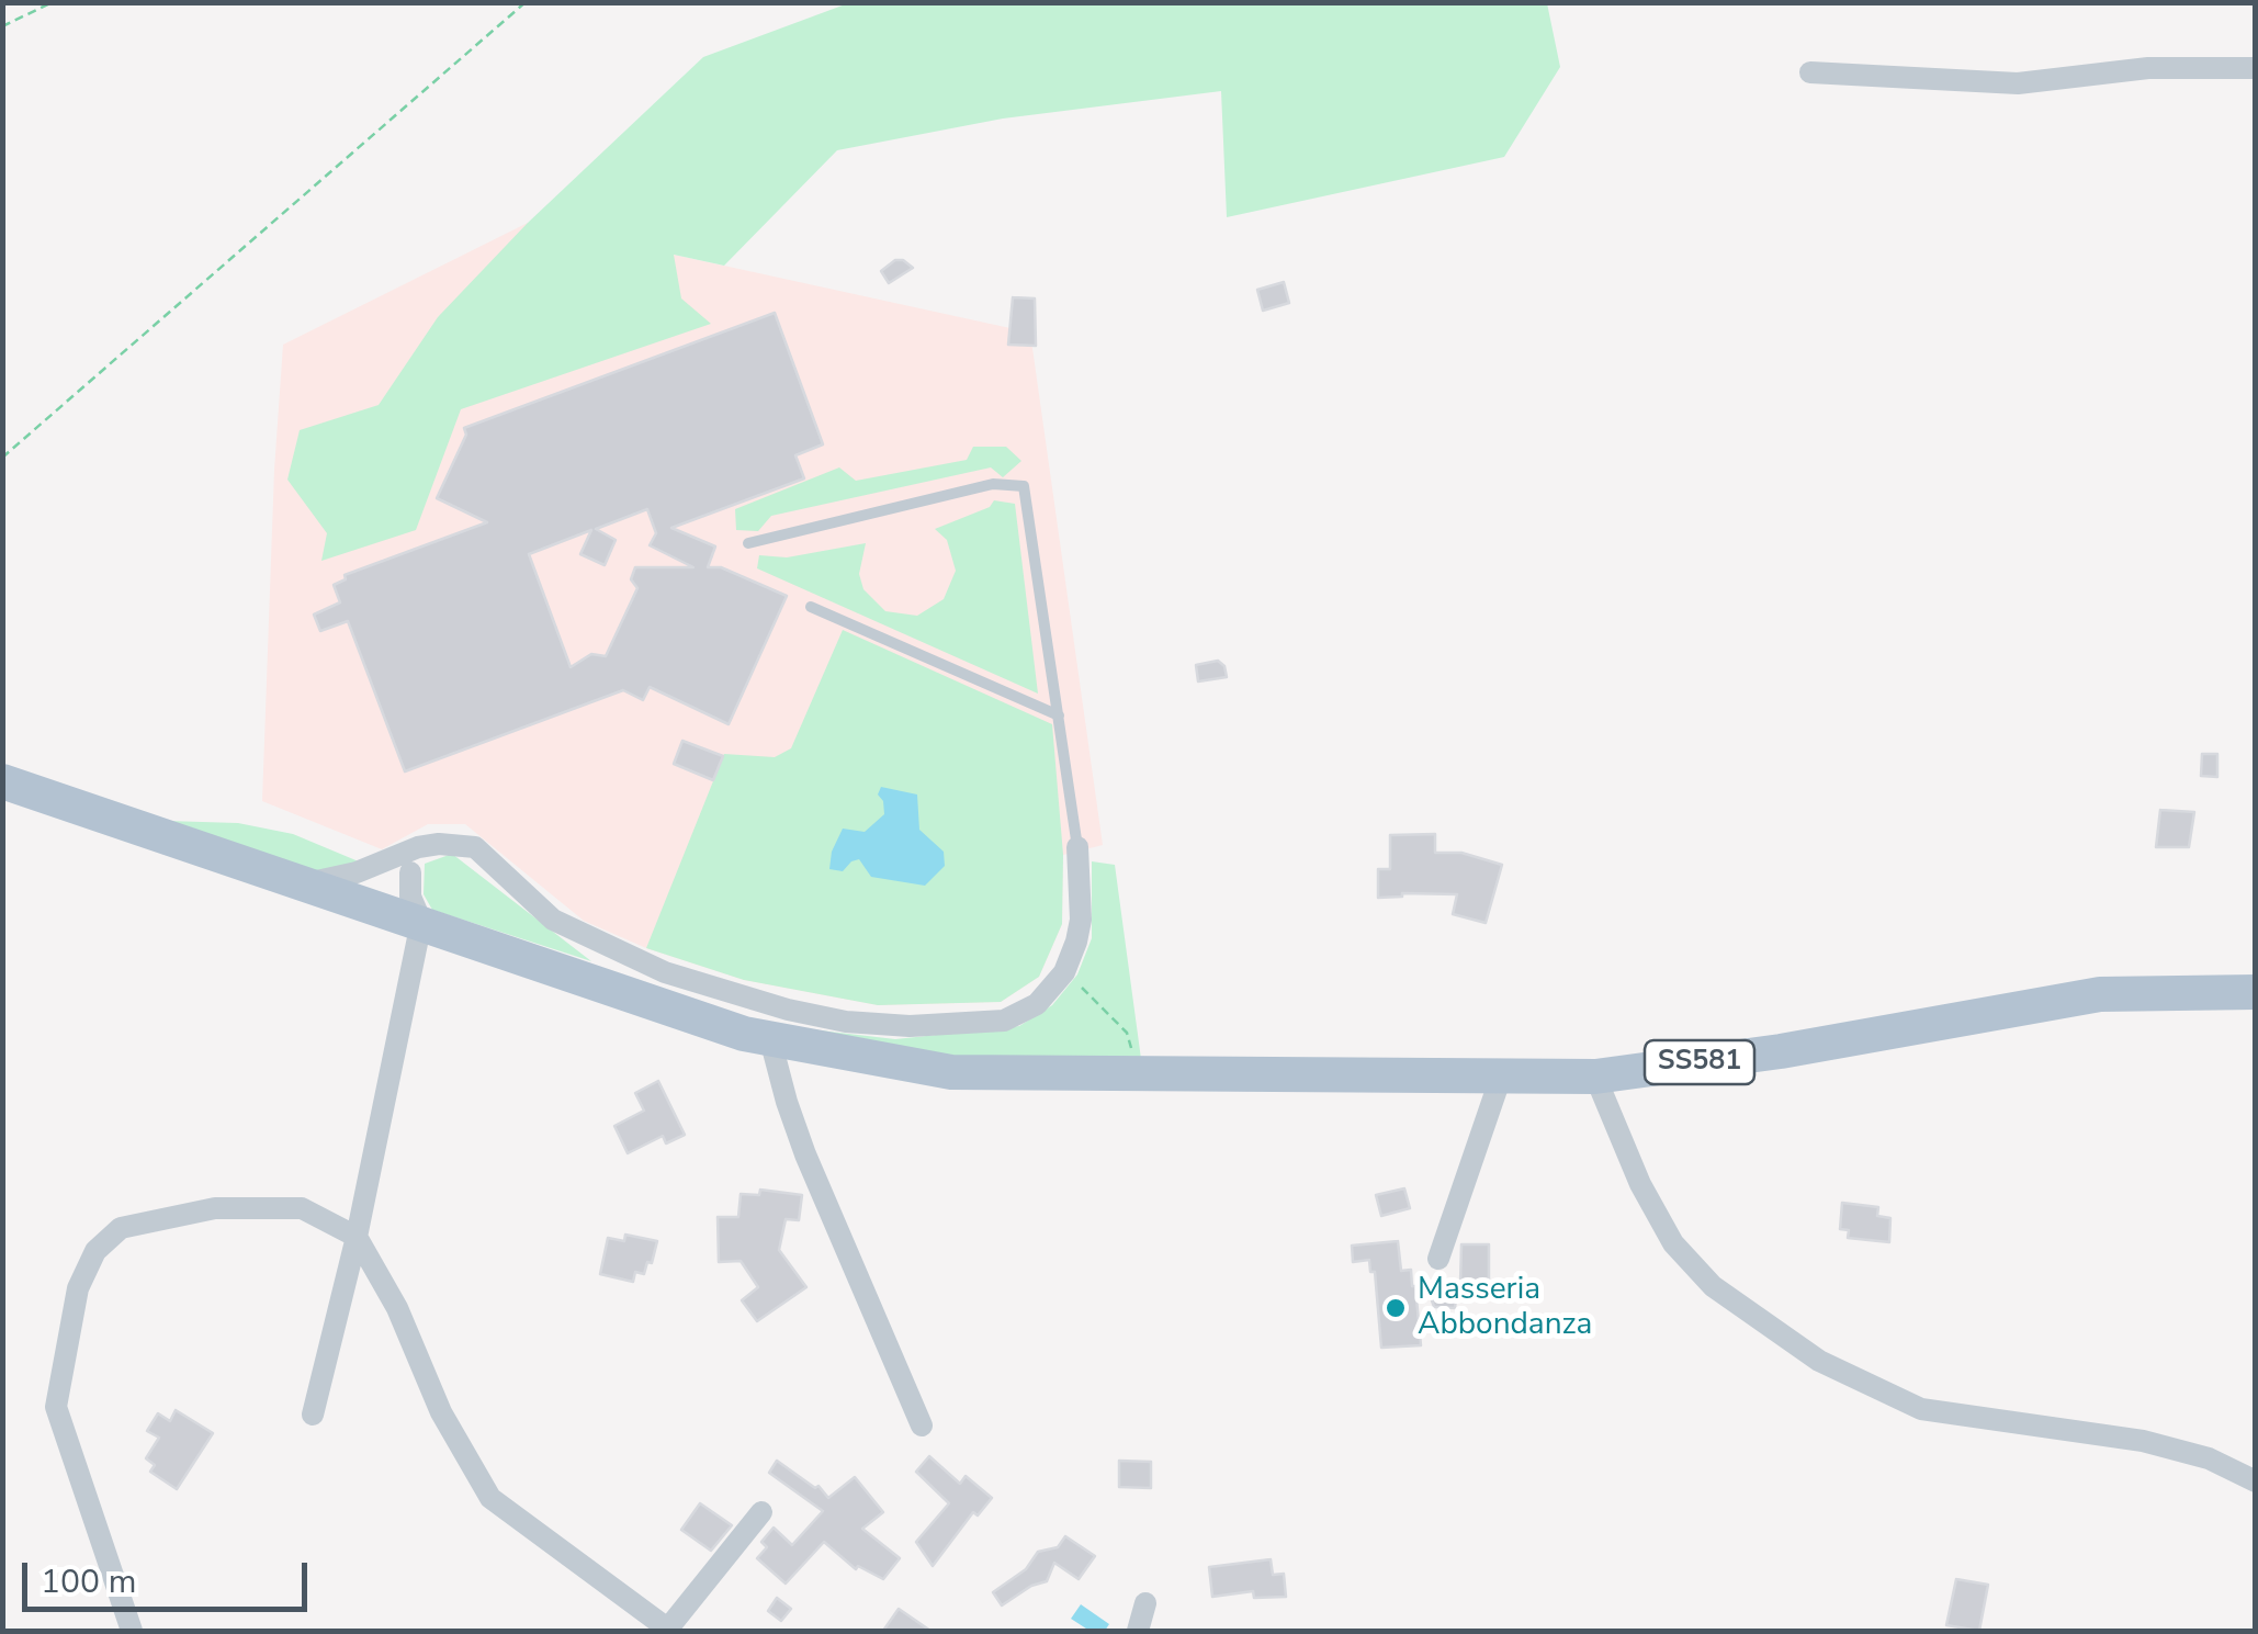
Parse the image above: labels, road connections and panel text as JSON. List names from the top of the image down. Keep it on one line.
{"streets":{"main road":["SS581"]},"places":["Masseria Abbondanza"],"scale_bar":"100 m"}
